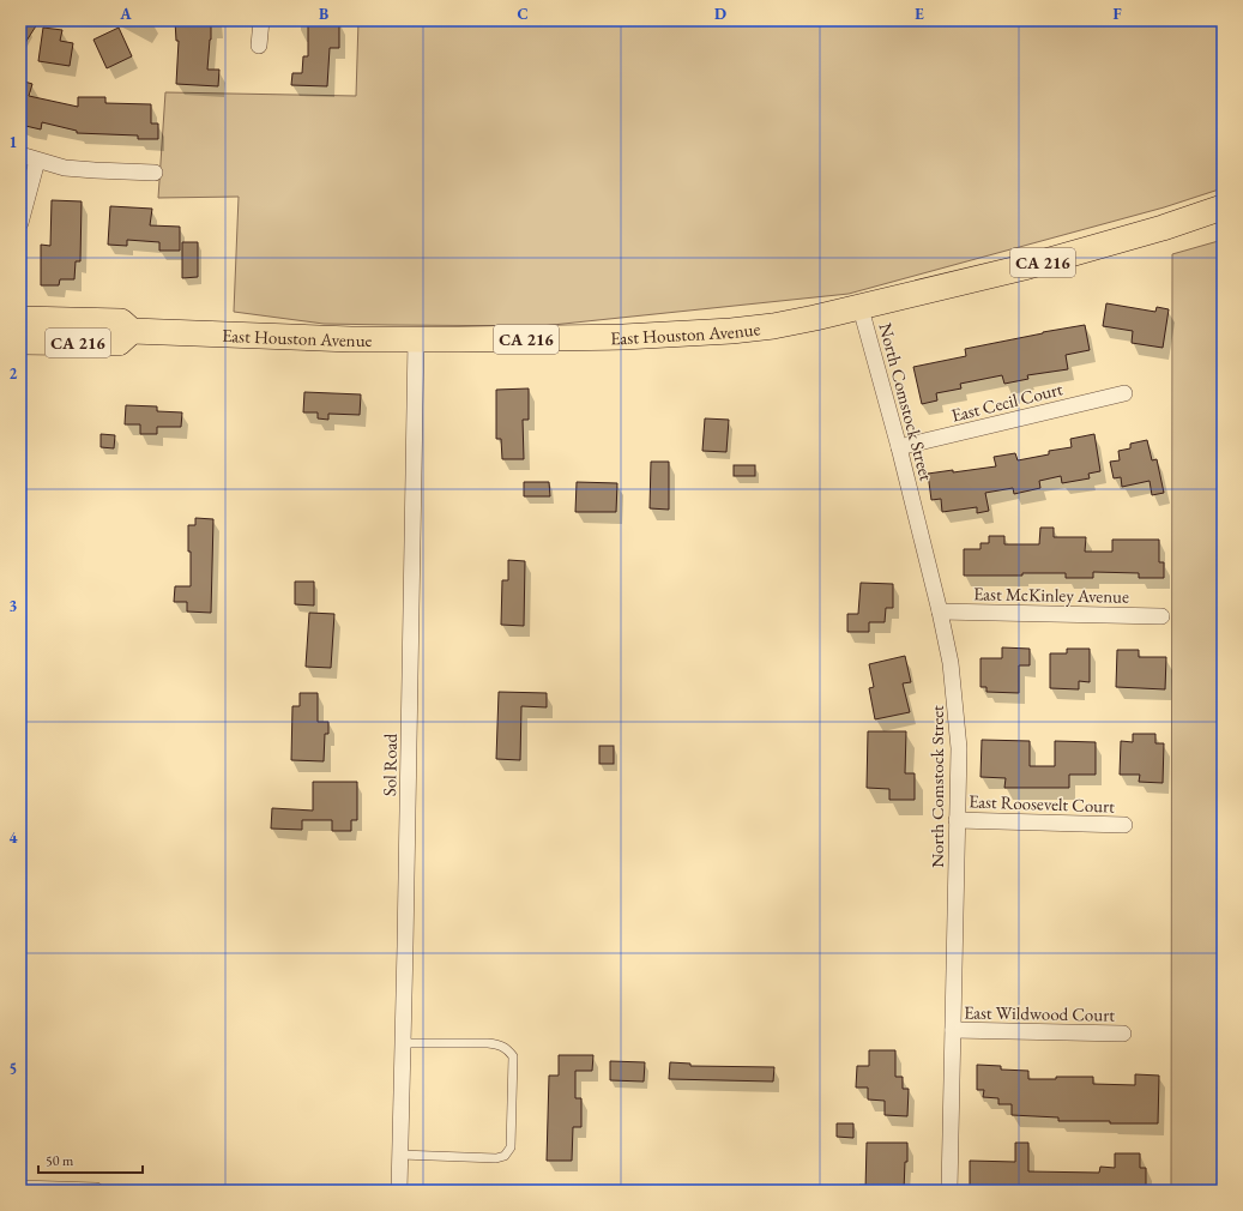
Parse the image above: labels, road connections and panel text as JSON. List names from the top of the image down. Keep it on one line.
{"streets":{"main road":["CA 216","East Houston Avenue"],"street":["North Comstock Street","East Cecil Court","East McKinley Avenue","Sol Road","East Roosevelt Court","East Wildwood Court"]},"crossings":[["CA 216","East Houston Avenue"],["East Houston Avenue","North Comstock Street"],["East Houston Avenue","Sol Road"],["North Comstock Street","East Cecil Court"],["North Comstock Street","East McKinley Avenue"],["North Comstock Street","East Roosevelt Court"],["North Comstock Street","East Wildwood Court"]],"scale_bar":"50 m","grid":{"columns":["A","B","C","D","E","F"],"rows":["1","2","3","4","5"]}}
